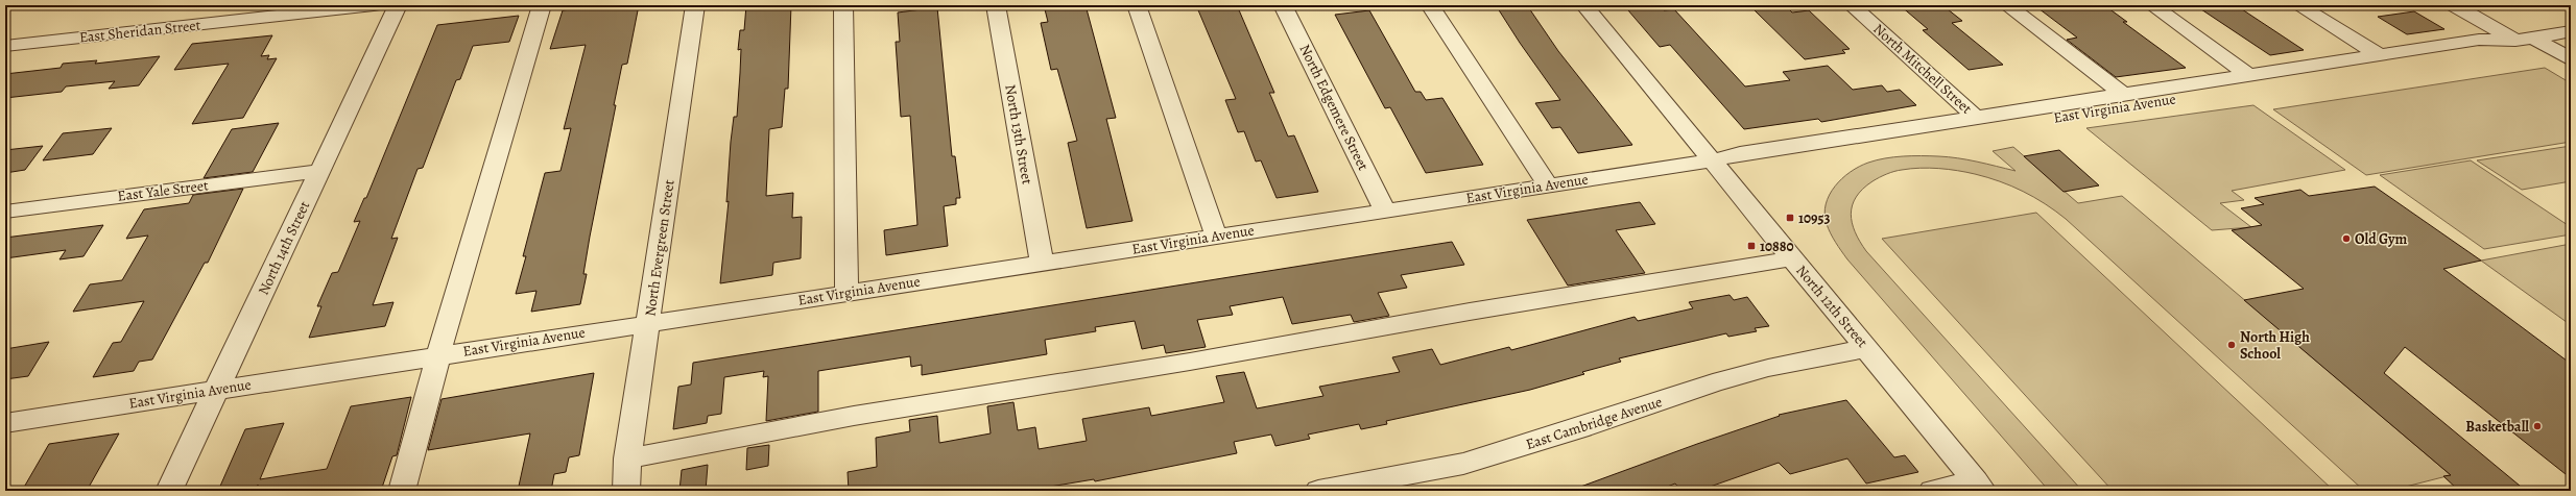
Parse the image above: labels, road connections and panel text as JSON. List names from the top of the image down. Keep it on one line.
{"streets":{"street":["East Sheridan Street","North Mitchell Street","North Edgemere Street","East Virginia Avenue","North 13th Street","East Yale Street","North 14th Street","North Evergreen Street","North 12th Street","East Cambridge Avenue"]},"crossings":[["North Mitchell Street","East Virginia Avenue"],["North Edgemere Street","East Virginia Avenue"],["East Virginia Avenue","North 13th Street"],["East Virginia Avenue","North 14th Street"],["East Virginia Avenue","North Evergreen Street"],["East Virginia Avenue","North 12th Street"],["East Yale Street","North 14th Street"],["North 12th Street","East Cambridge Avenue"]],"places":{"transit":["10953","10880"],"other":["Old Gym","North High School","Basketball"]}}
